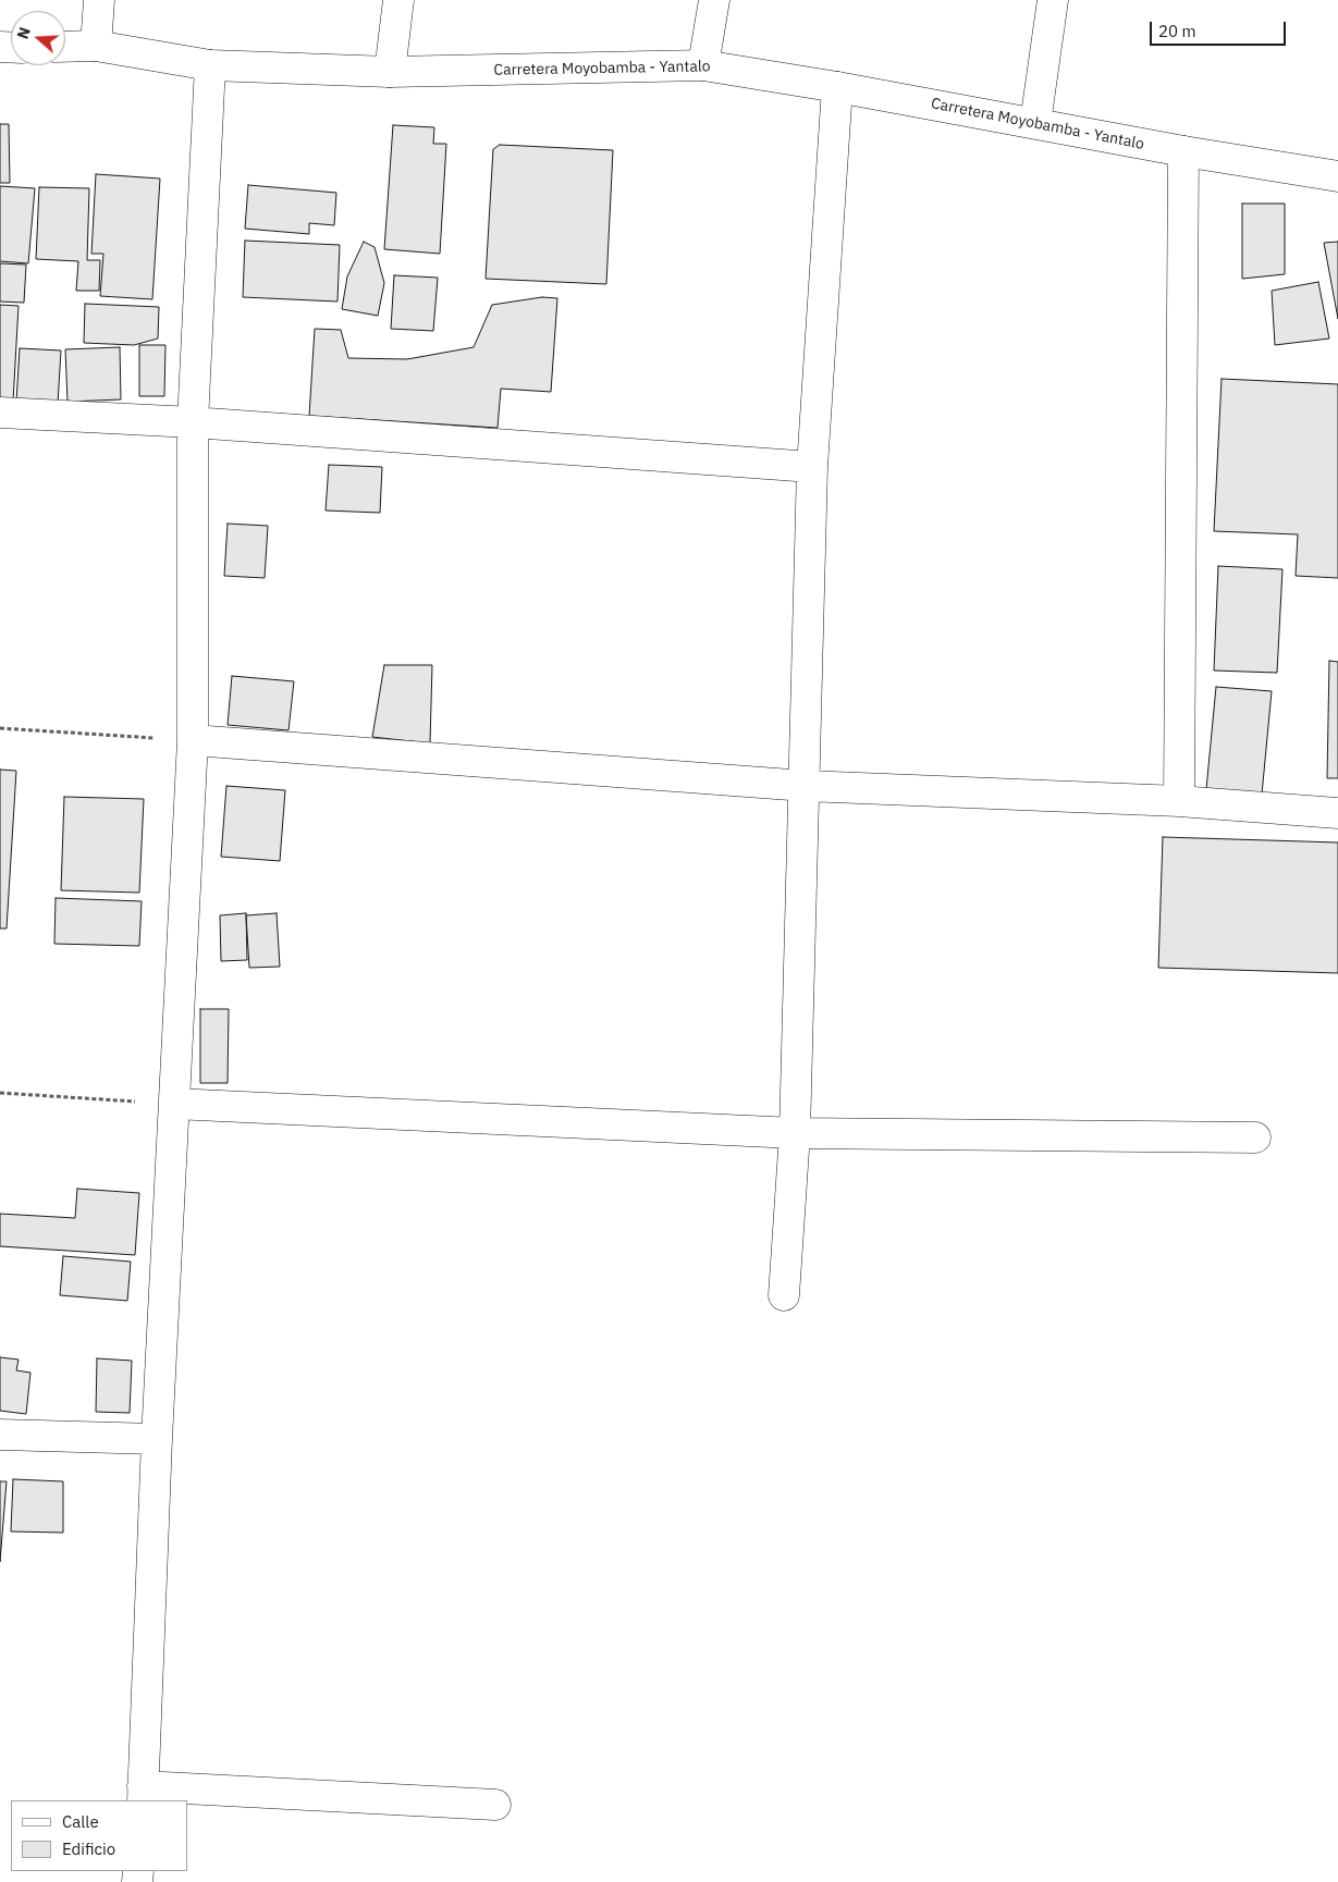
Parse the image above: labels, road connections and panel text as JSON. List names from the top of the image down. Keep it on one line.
{"streets":{"street":["Carretera Moyobamba - Yantalo"]},"legend":["Calle","Edificio"],"scale_bar":"20 m","north":"left"}
